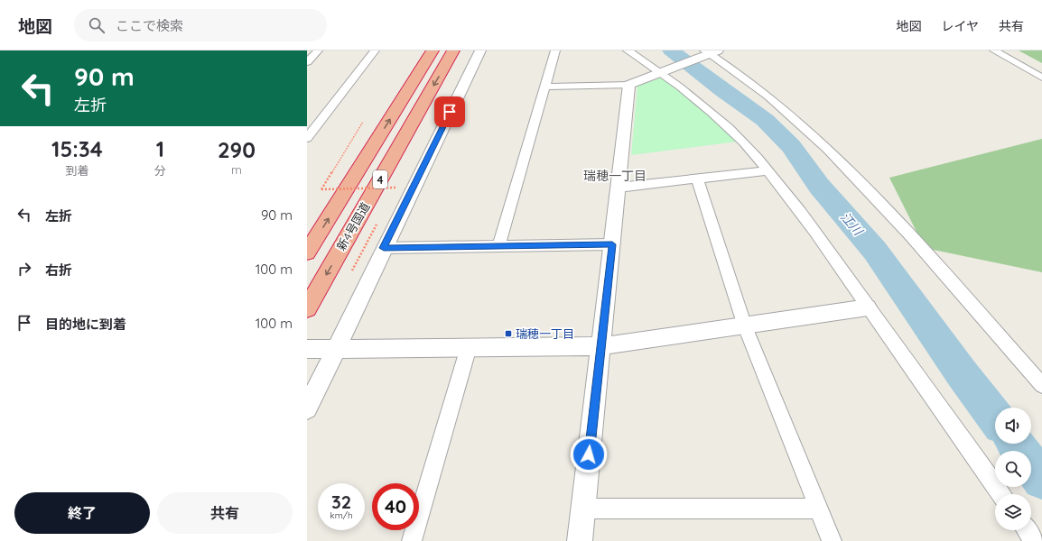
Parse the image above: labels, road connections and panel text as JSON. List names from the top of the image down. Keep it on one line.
{"streets":{"highway":["4","新4号国道"]},"districts":["瑞穂一丁目"],"water":["江川"],"places":{"transit":["瑞穂一丁目"]},"page":{"header":"地図","search":"ここで検索","nav":["地図","レイヤ","共有"],"turn":["90 m","左折"],"eta":["15:34","到着","1","分","290","m"],"list":[{"name":"左折","value":"90 m"},{"name":"右折","value":"100 m"},{"name":"目的地に到着","value":"100 m"}],"speed":"32 km/h","limit":"40","buttons":["終了","共有"]}}
